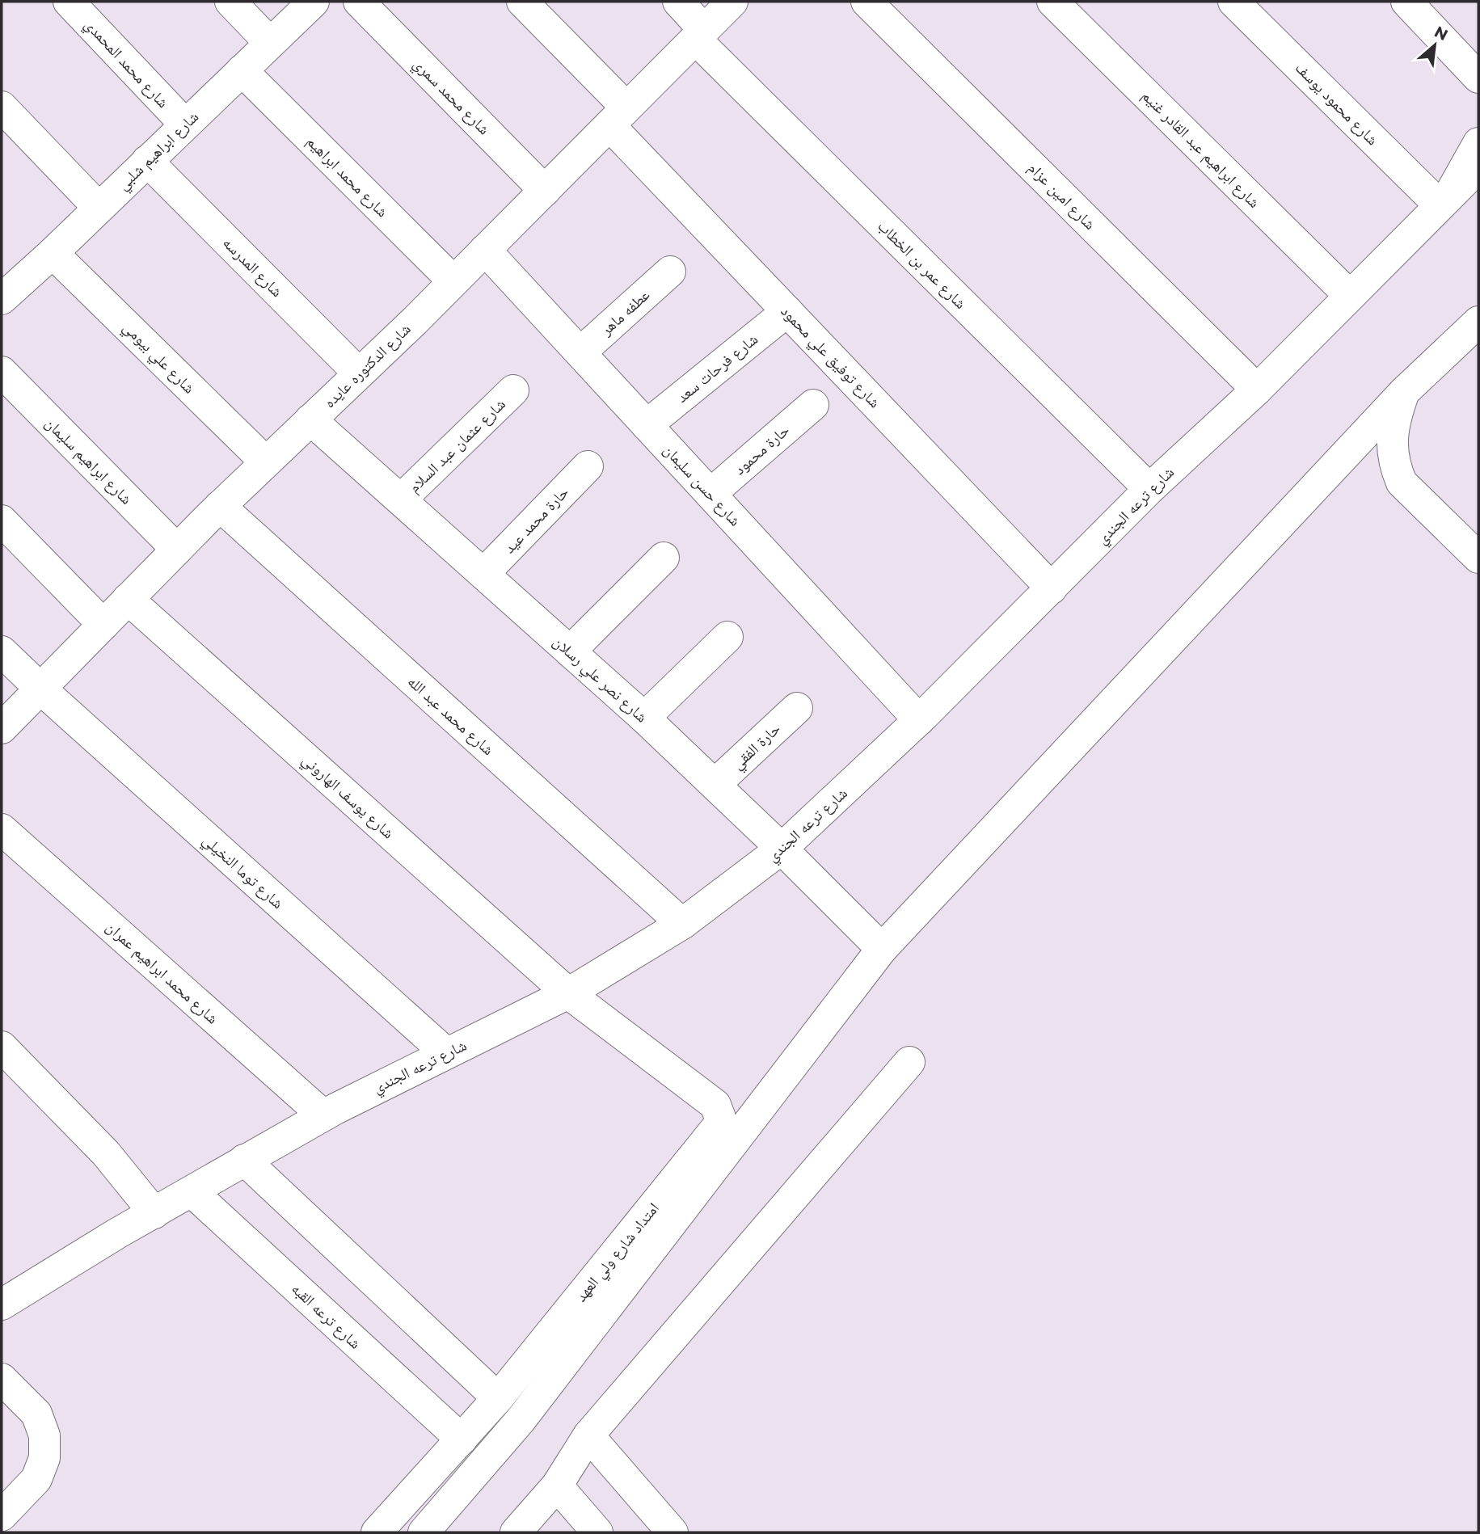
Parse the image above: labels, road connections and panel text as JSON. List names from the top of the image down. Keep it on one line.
{"streets":{"street":["شارع محمد المحمدي","شارع محمد سمري","شارع محمود يوسف","شارع ابراهيم عبد القادر غنيم","شارع ابراهيم شلبي","شارع محمد ابراهيم","شارع امين عزام","شارع عمر بن الخطاب","شارع المدرسه","عطفه ماهر","شارع توفيق علي محمود","شارع علي بيومي","شارع الدكتوره عايده","شارع فرحات سعد","شارع عثمان عبد السلام","حارة محمود","شارع ابراهيم سليمان","شارع حسن سليمان","شارع ترعه الجندي","حارة محمد عيد","شارع نصر علي رسلان","شارع محمد عبد الله","حارة الفقي","شارع يوسف الهاروني","شارع توما النخيلي","شارع محمد ابراهيم عمران","امتداد شارع ولي العهد","شارع ترعه القبه"]},"crossings":[["شارع محمد المحمدي","شارع ابراهيم شلبي"],["شارع محمد سمري","شارع الدكتوره عايده"],["شارع محمود يوسف","شارع ترعه الجندي"],["شارع ابراهيم عبد القادر غنيم","شارع ترعه الجندي"],["شارع ابراهيم شلبي","شارع محمد ابراهيم"],["شارع ابراهيم شلبي","شارع المدرسه"],["شارع ابراهيم شلبي","شارع علي بيومي"],["شارع محمد ابراهيم","شارع الدكتوره عايده"],["شارع امين عزام","شارع ترعه الجندي"],["شارع عمر بن الخطاب","شارع الدكتوره عايده"],["شارع عمر بن الخطاب","شارع ترعه الجندي"],["شارع المدرسه","شارع الدكتوره عايده"],["عطفه ماهر","شارع حسن سليمان"],["شارع توفيق علي محمود","شارع الدكتوره عايده"],["شارع توفيق علي محمود","شارع فرحات سعد"],["شارع توفيق علي محمود","شارع ترعه الجندي"],["شارع علي بيومي","شارع الدكتوره عايده"],["شارع الدكتوره عايده","شارع ابراهيم سليمان"],["شارع الدكتوره عايده","شارع حسن سليمان"],["شارع الدكتوره عايده","شارع نصر علي رسلان"],["شارع الدكتوره عايده","شارع محمد عبد الله"],["شارع الدكتوره عايده","شارع يوسف الهاروني"],["شارع الدكتوره عايده","شارع توما النخيلي"],["شارع فرحات سعد","شارع حسن سليمان"],["شارع عثمان عبد السلام","شارع نصر علي رسلان"],["حارة محمود","شارع حسن سليمان"],["شارع حسن سليمان","شارع ترعه الجندي"],["شارع ترعه الجندي","شارع نصر علي رسلان"],["شارع ترعه الجندي","شارع محمد عبد الله"],["شارع ترعه الجندي","شارع يوسف الهاروني"],["شارع ترعه الجندي","شارع توما النخيلي"],["شارع ترعه الجندي","شارع محمد ابراهيم عمران"],["شارع ترعه الجندي","شارع ترعه القبه"],["حارة محمد عيد","شارع نصر علي رسلان"],["شارع نصر علي رسلان","حارة الفقي"],["امتداد شارع ولي العهد","شارع ترعه القبه"]],"north":"top right"}
